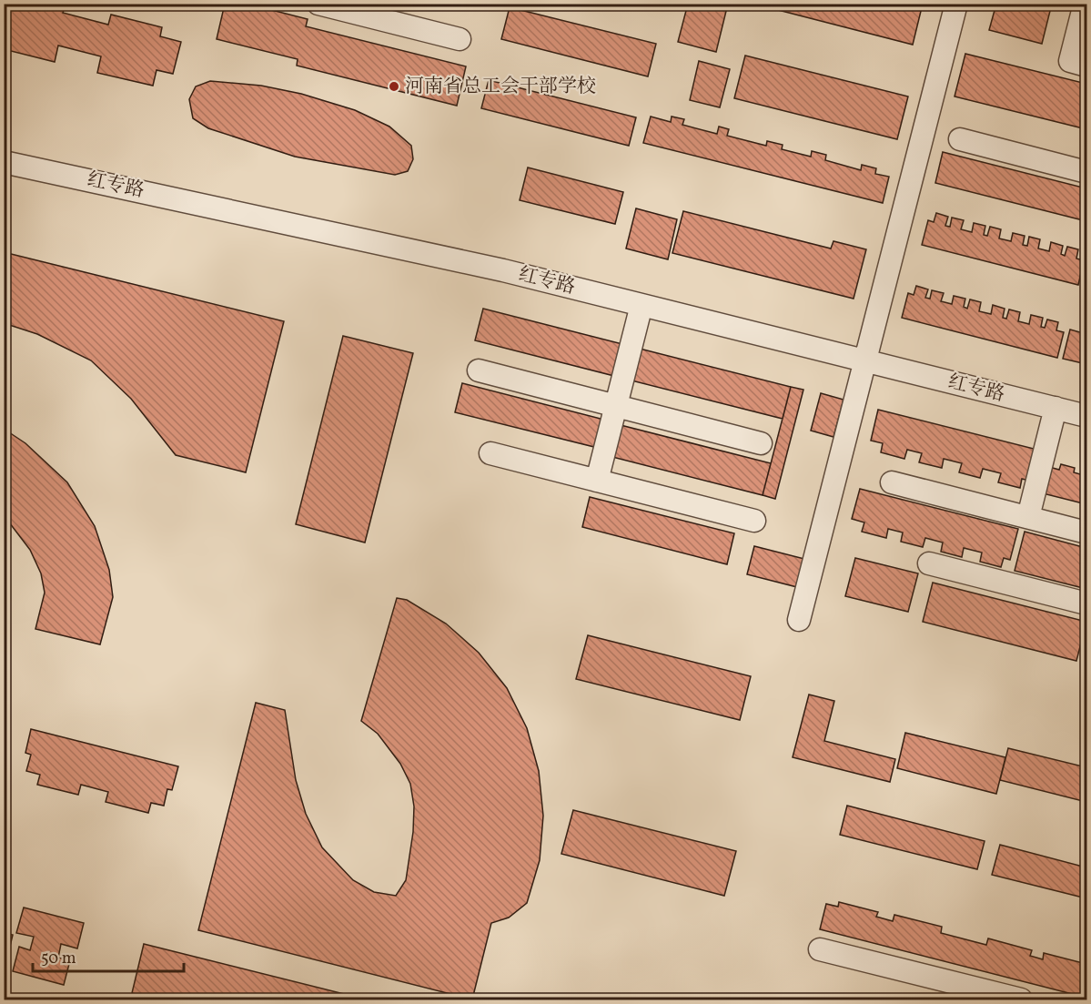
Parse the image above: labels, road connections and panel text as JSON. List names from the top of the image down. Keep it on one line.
{"streets":{"street":["红专路"]},"places":["河南省总工会干部学校"],"scale_bar":"50 m"}
